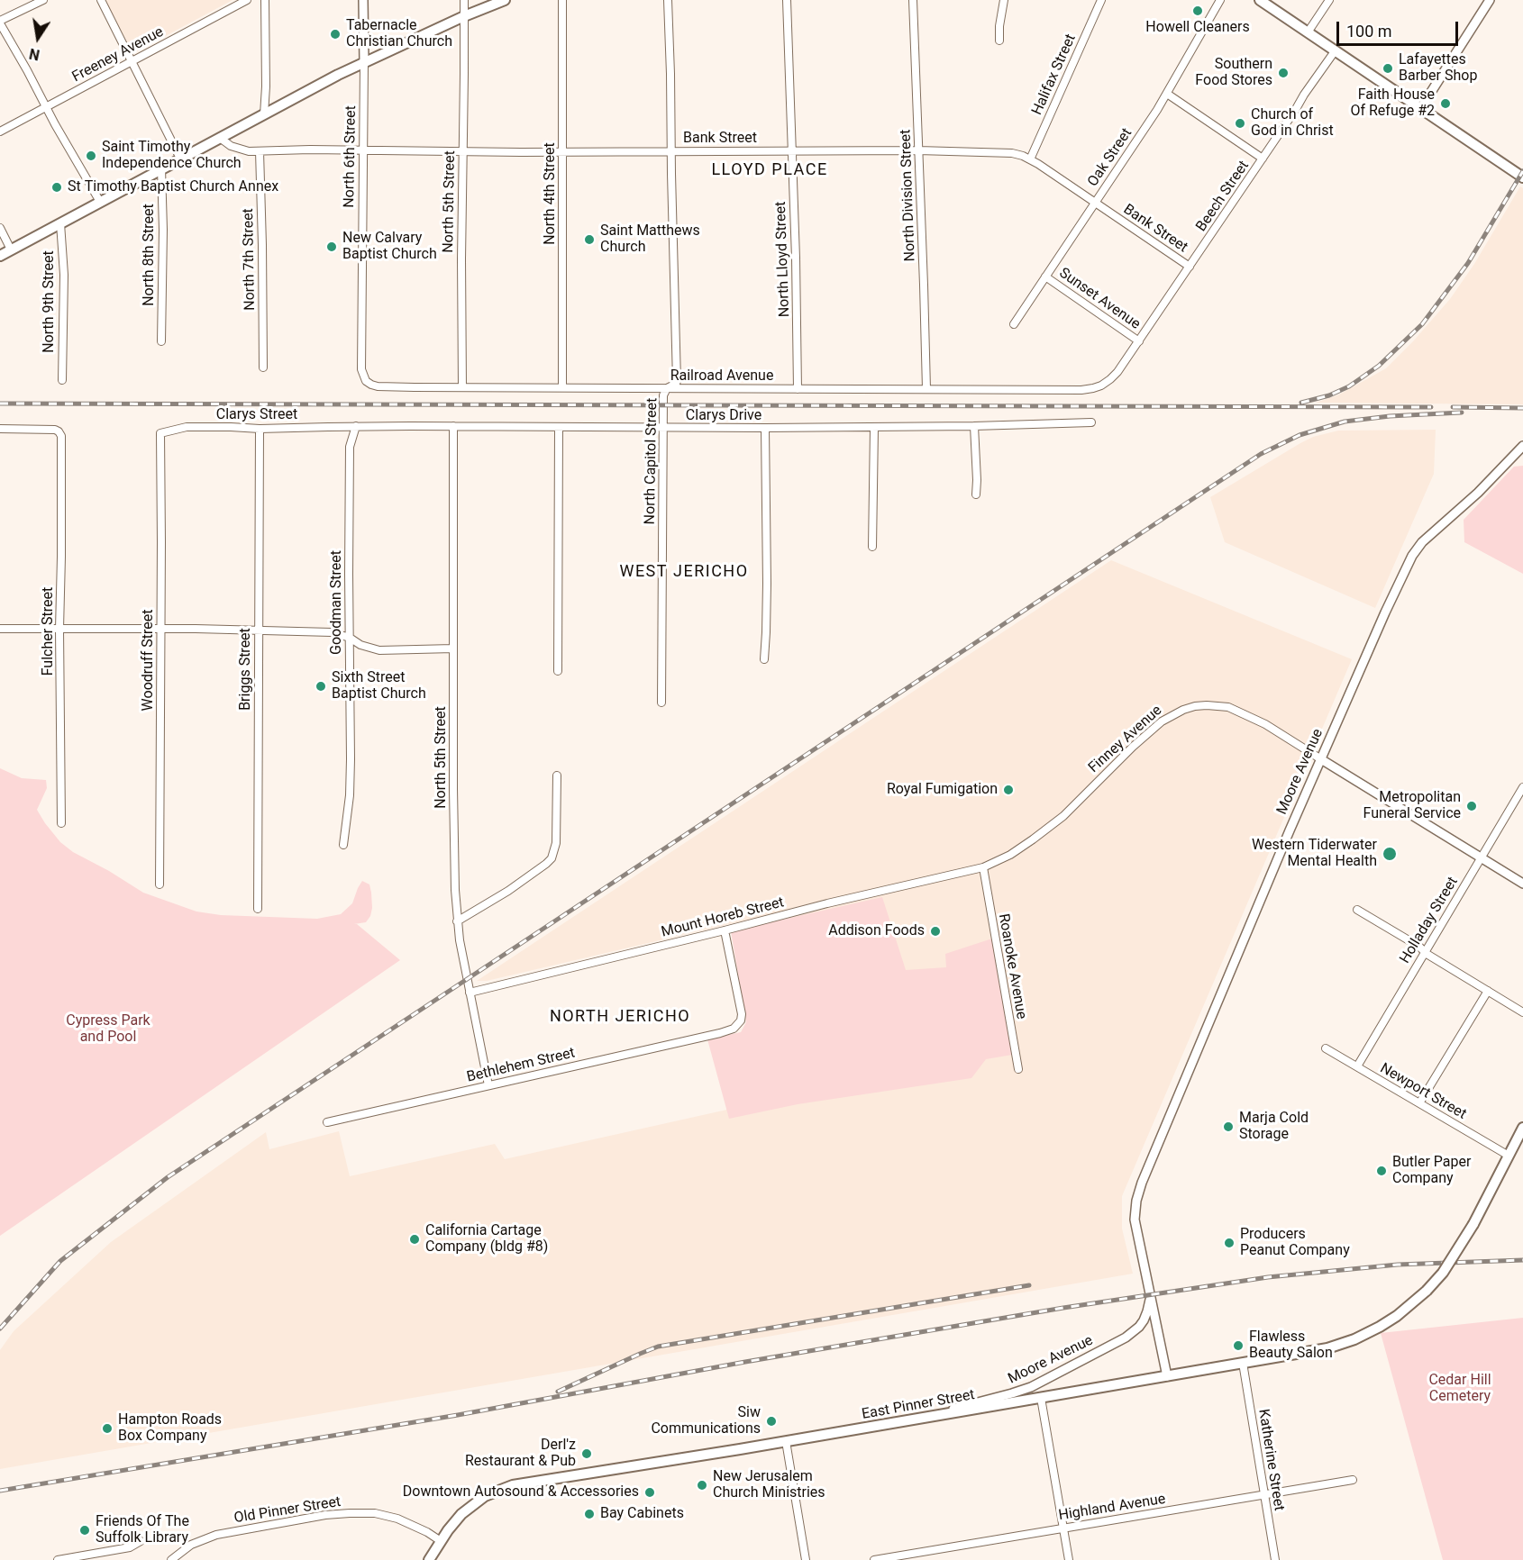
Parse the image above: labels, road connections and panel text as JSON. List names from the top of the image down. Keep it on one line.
{"streets":{"main road":["East Pinner Street"],"street":["Freeney Avenue","Halifax Street","Bank Street","North 6th Street","Oak Street","North 4th Street","North Division Street","Beech Street","North 5th Street","North 8th Street","North 7th Street","North Lloyd Street","Sunset Avenue","North 9th Street","Railroad Avenue","Clarys Street","Clarys Drive","North Capitol Street","Goodman Street","Fulcher Street","Woodruff Street","Briggs Street","Finney Avenue","Moore Avenue","Mount Horeb Street","Holladay Street","Roanoke Avenue","Bethlehem Street","Newport Street","Katherine Street","Highland Avenue","Old Pinner Street"]},"crossings":[["Halifax Street","Bank Street"],["Bank Street","North 6th Street"],["Bank Street","Oak Street"],["Bank Street","North 4th Street"],["Bank Street","North Division Street"],["Bank Street","Beech Street"],["Bank Street","North 5th Street"],["Bank Street","North 7th Street"],["Bank Street","North Lloyd Street"],["Bank Street","North Capitol Street"],["North 6th Street","Railroad Avenue"],["Oak Street","Sunset Avenue"],["North 4th Street","Railroad Avenue"],["North Division Street","Railroad Avenue"],["Beech Street","Sunset Avenue"],["Beech Street","Railroad Avenue"],["North 5th Street","Railroad Avenue"],["North 5th Street","Clarys Drive"],["North 5th Street","Mount Horeb Street"],["North 5th Street","Bethlehem Street"],["North Lloyd Street","Railroad Avenue"],["Railroad Avenue","North Capitol Street"],["Clarys Street","Clarys Drive"],["Clarys Street","Goodman Street"],["Clarys Street","Woodruff Street"],["Clarys Street","Briggs Street"],["Clarys Drive","North Capitol Street"],["Clarys Drive","Goodman Street"],["Finney Avenue","Moore Avenue"],["Finney Avenue","Mount Horeb Street"],["Finney Avenue","Holladay Street"],["Finney Avenue","Roanoke Avenue"],["Moore Avenue","East Pinner Street"],["Mount Horeb Street","Roanoke Avenue"],["Mount Horeb Street","Bethlehem Street"],["Holladay Street","Newport Street"],["Newport Street","East Pinner Street"],["East Pinner Street","Katherine Street"],["East Pinner Street","Old Pinner Street"],["Katherine Street","Highland Avenue"]],"districts":["LLOYD PLACE","WEST JERICHO","NORTH JERICHO"],"parks":["Cypress Park and Pool","Cedar Hill Cemetery"],"places":["Howell Cleaners","Tabernacle Christian Church","Lafayettes Barber Shop","Southern Food Stores","Faith House Of Refuge #2","Church of God in Christ","Saint Timothy Independence Church","St Timothy Baptist Church Annex","Saint Matthews Church","New Calvary Baptist Church","Sixth Street Baptist Church","Royal Fumigation","Metropolitan Funeral Service","Western Tiderwater Mental Health","Addison Foods","Marja Cold Storage","Butler Paper Company","California Cartage Company (bldg #8)","Producers Peanut Company","Flawless Beauty Salon","Siw Communications","Hampton Roads Box Company","Derl'z Restaurant & Pub","New Jerusalem Church Ministries","Downtown Autosound & Accessories","Bay Cabinets","Friends Of The Suffolk Library"],"scale_bar":"100 m","north":"bottom"}
